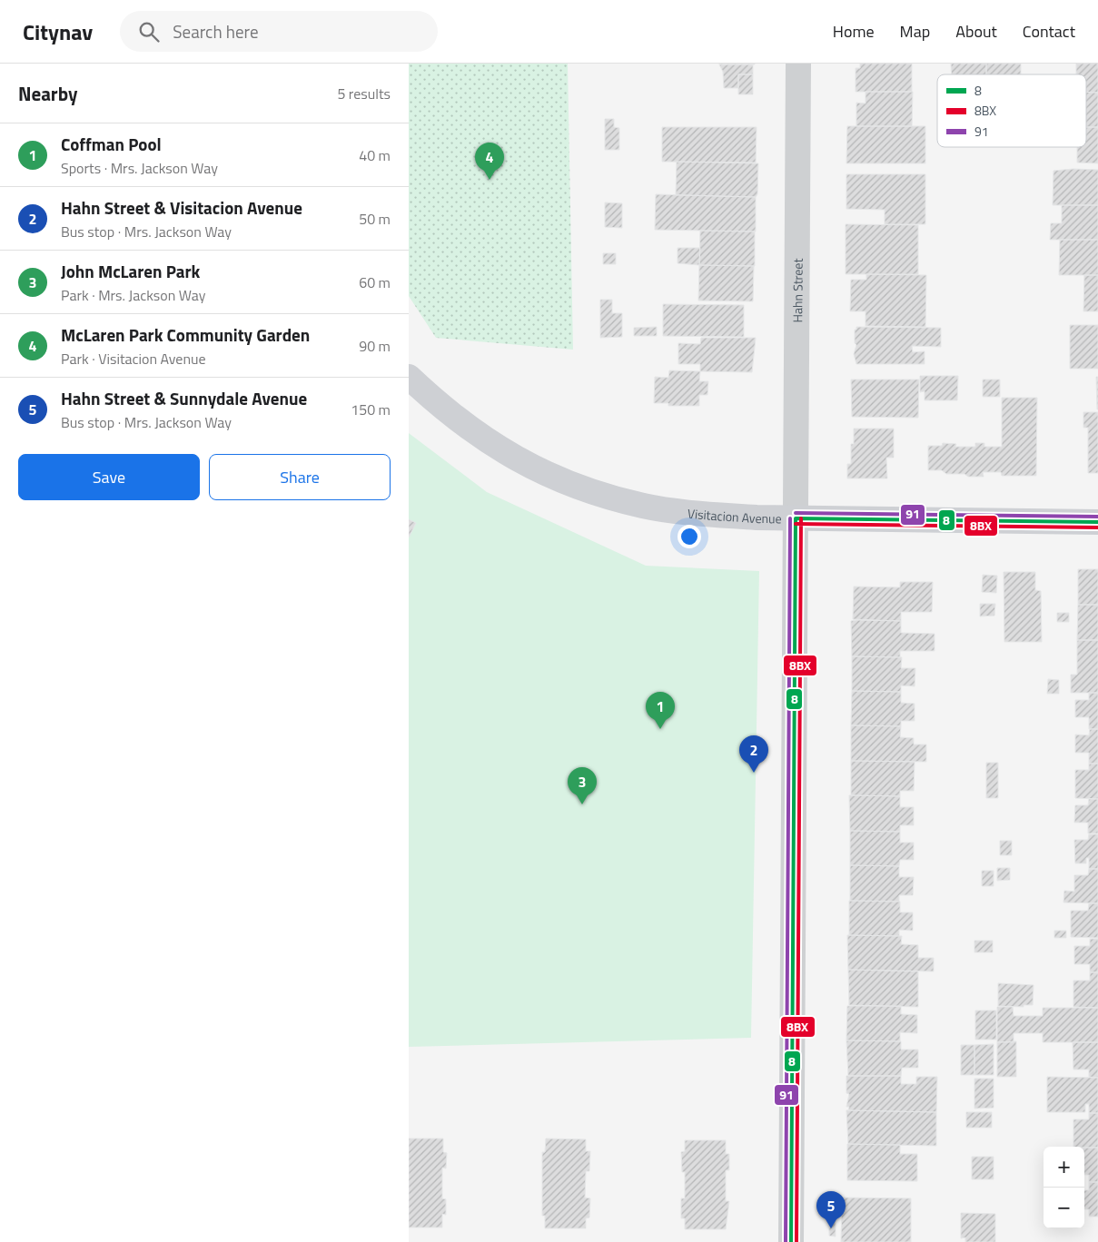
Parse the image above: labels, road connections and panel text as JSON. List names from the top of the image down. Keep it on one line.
{"streets":{"street":["Hahn Street","Visitacion Avenue"]},"crossings":[["Hahn Street","Visitacion Avenue"]],"lines":["transit line 91","transit line 8","transit line 8BX"],"legend":["8","8BX","91"],"page":{"header":"Citynav","search":"Search here","nav":["Home","Map","About","Contact"],"heading":["Nearby","5 results"],"list":[{"mark":"1","name":"Coffman Pool","note":"Sports · Mrs. Jackson Way","value":"40 m"},{"mark":"2","name":"Hahn Street & Visitacion Avenue","note":"Bus stop · Mrs. Jackson Way","value":"50 m"},{"mark":"3","name":"John McLaren Park","note":"Park · Mrs. Jackson Way","value":"60 m"},{"mark":"4","name":"McLaren Park Community Garden","note":"Park · Visitacion Avenue","value":"90 m"},{"mark":"5","name":"Hahn Street & Sunnydale Avenue","note":"Bus stop · Mrs. Jackson Way","value":"150 m"}],"pins":["4","1","2","3","5"],"buttons":["Save","Share"],"map_buttons":["+","−"]}}
